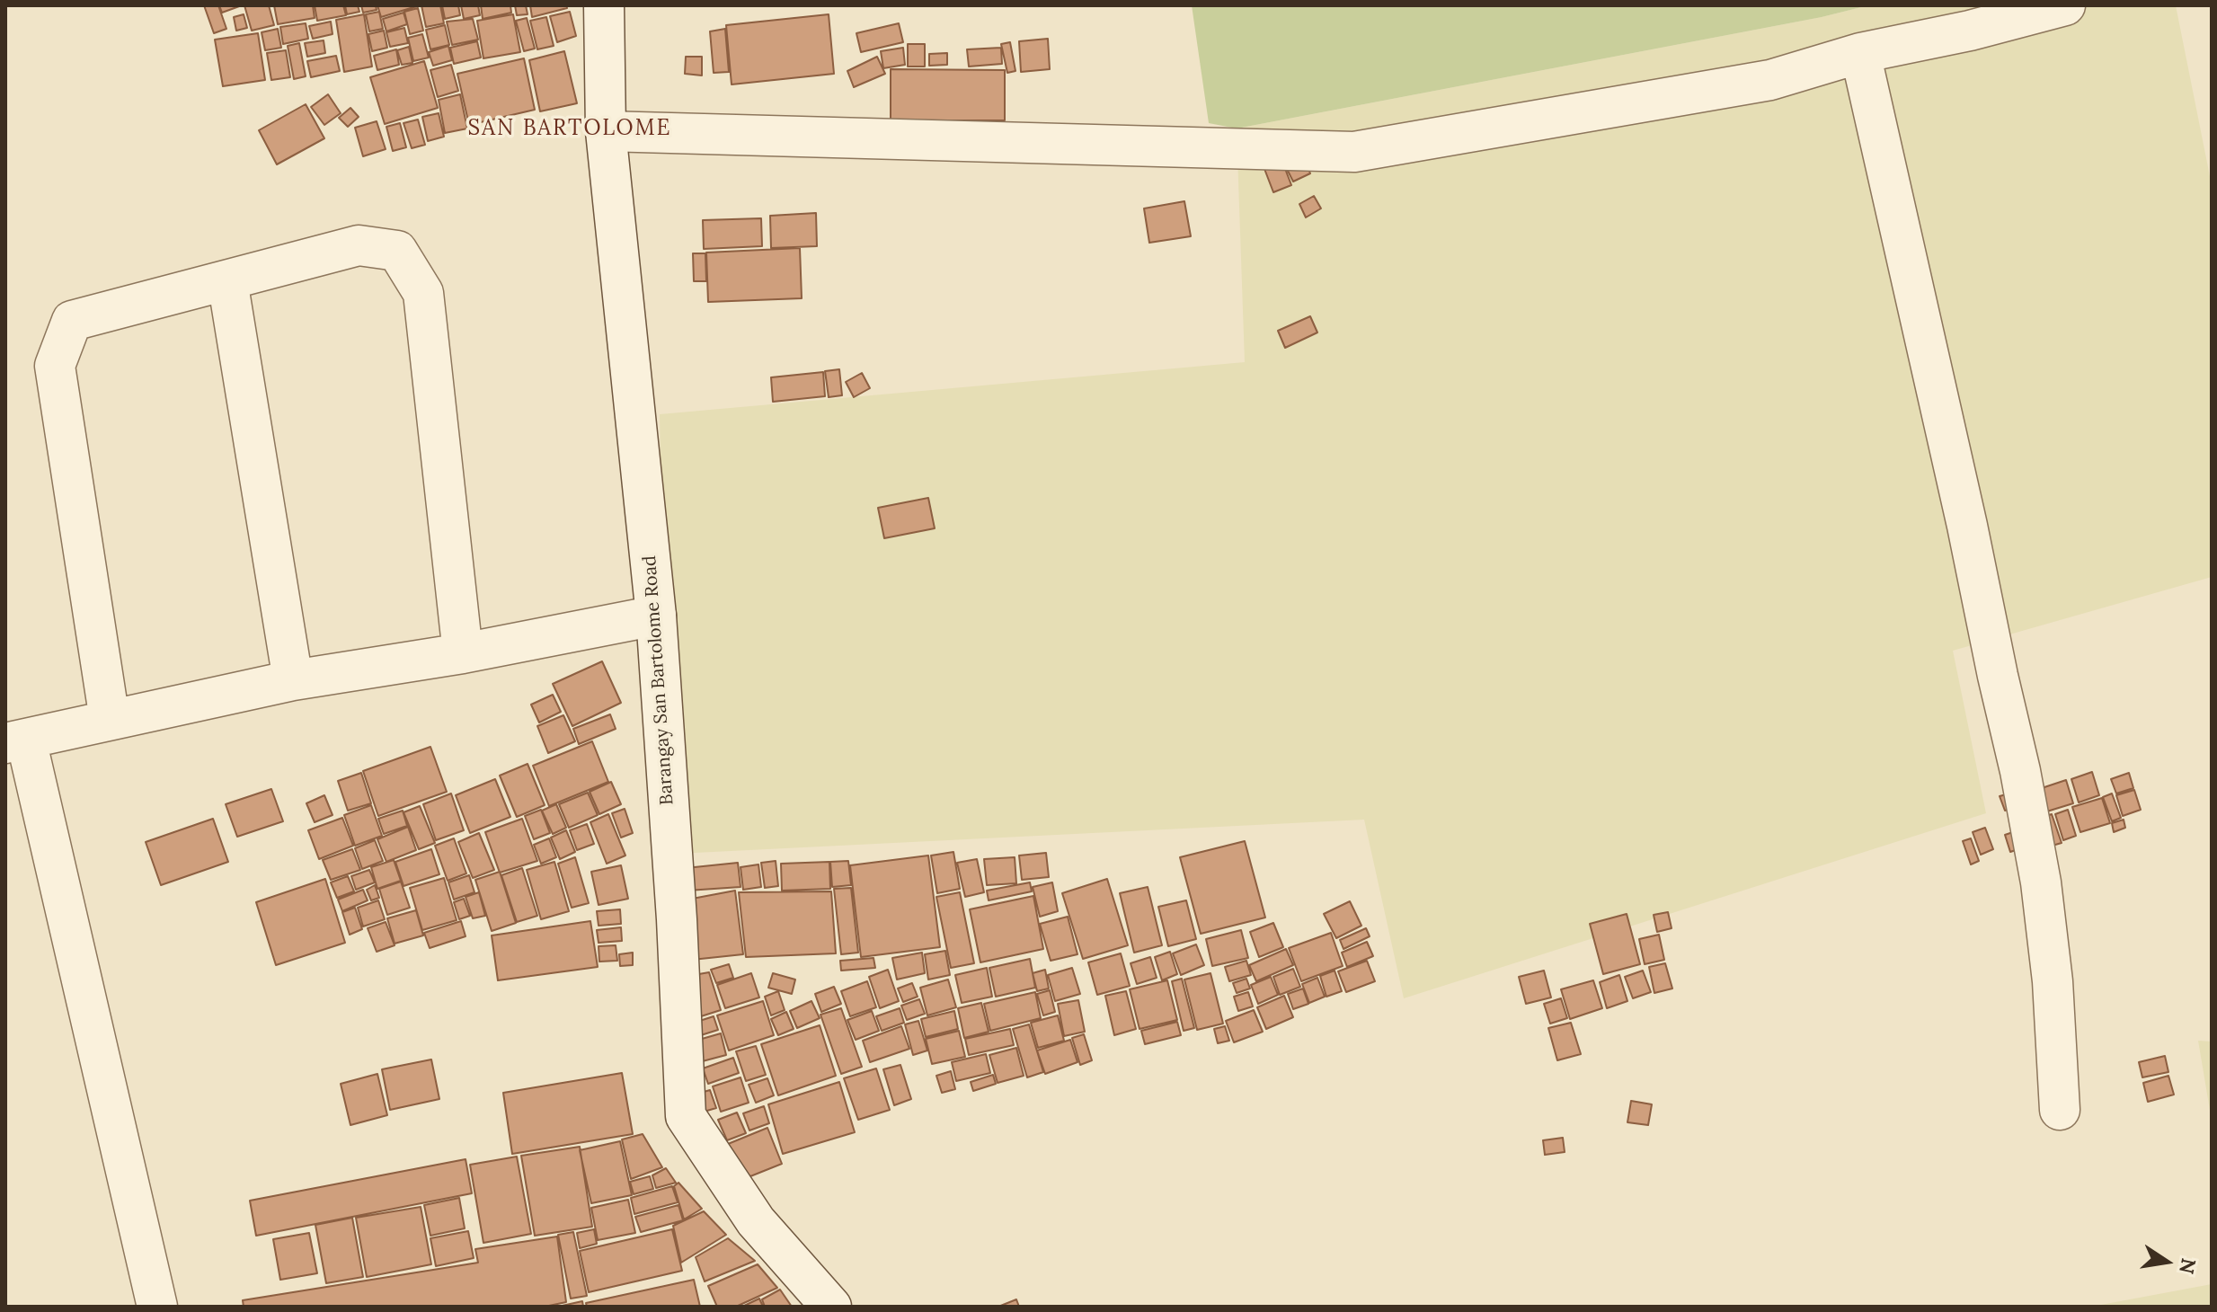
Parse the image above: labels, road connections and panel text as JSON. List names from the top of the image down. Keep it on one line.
{"streets":{"street":["Barangay San Bartolome Road"]},"districts":["SAN BARTOLOME"],"north":"right"}
